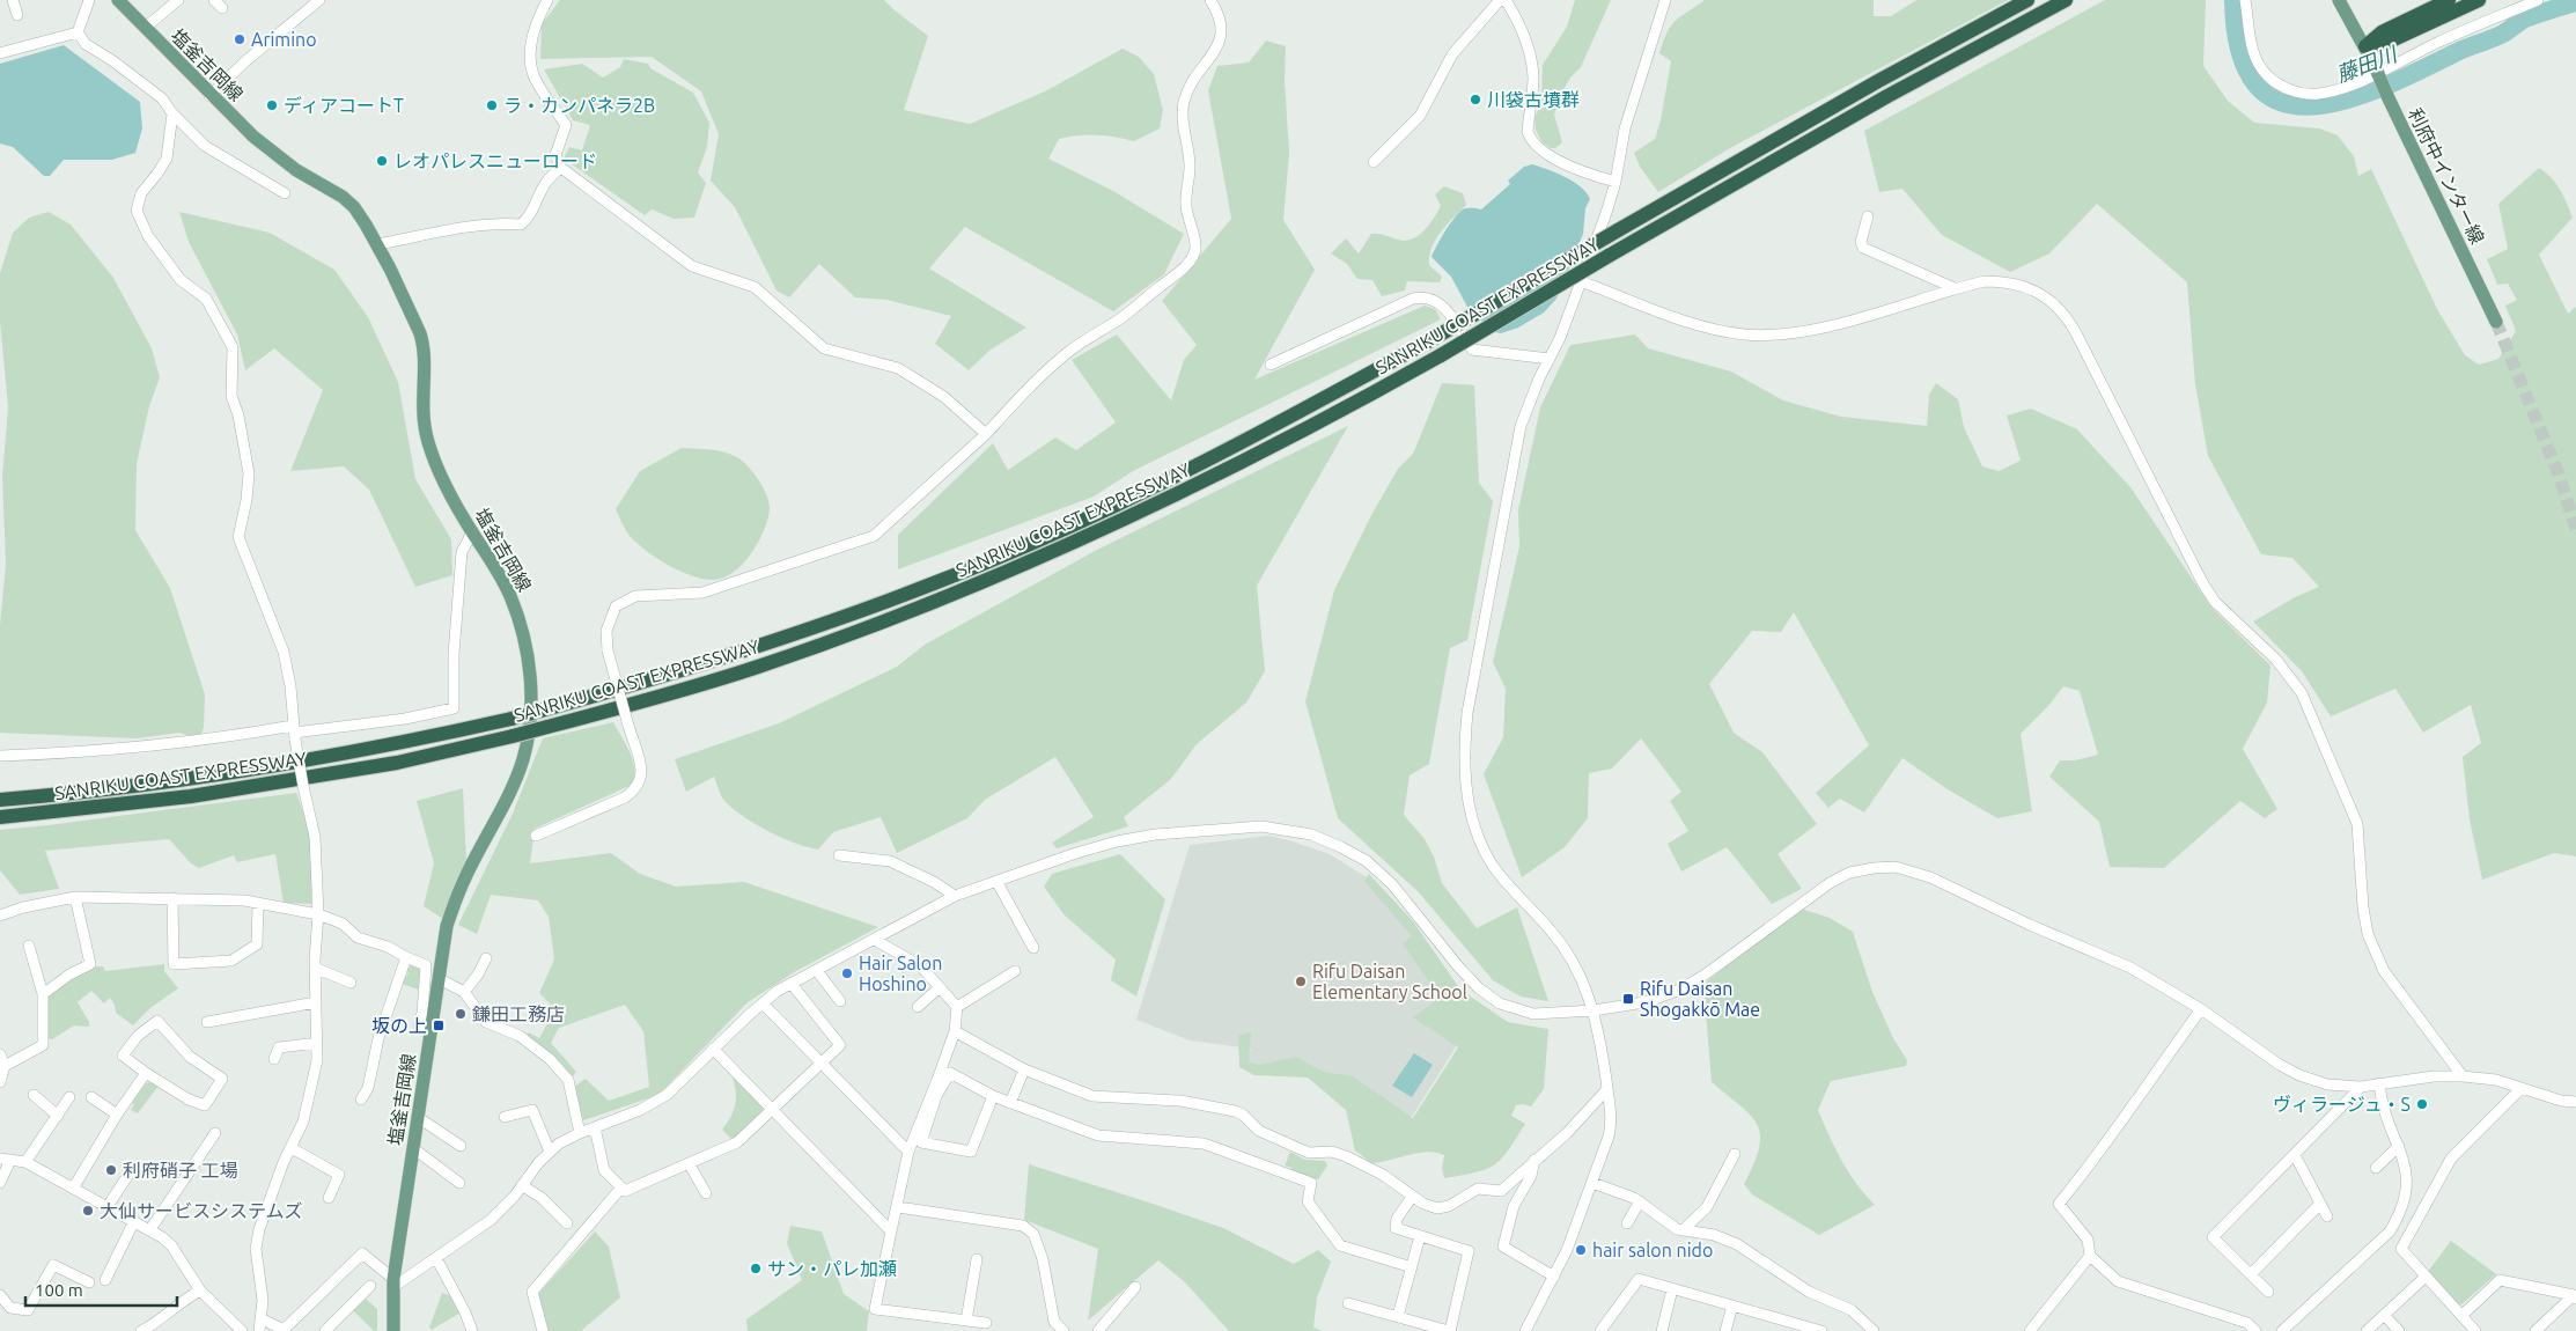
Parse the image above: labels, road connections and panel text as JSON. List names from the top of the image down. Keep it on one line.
{"streets":{"highway":["SANRIKU COAST EXPRESSWAY"],"main road":["塩釜吉岡線","利府中インター線"]},"water":["藤田川"],"places":{"other":["Arimino","川袋古墳群","ディアコートT","ラ・カンパネラ2B","レオパレスニューロード","Hair Salon Hoshino","Rifu Daisan Elementary School","鎌田工務店","ヴィラージュ・S","利府硝子 工場","大仙サービスシステムズ","hair salon nido","サン・パレ加瀬"],"transit":["Rifu Daisan Shogakkō Mae","坂の上"]},"scale_bar":"100 m"}
